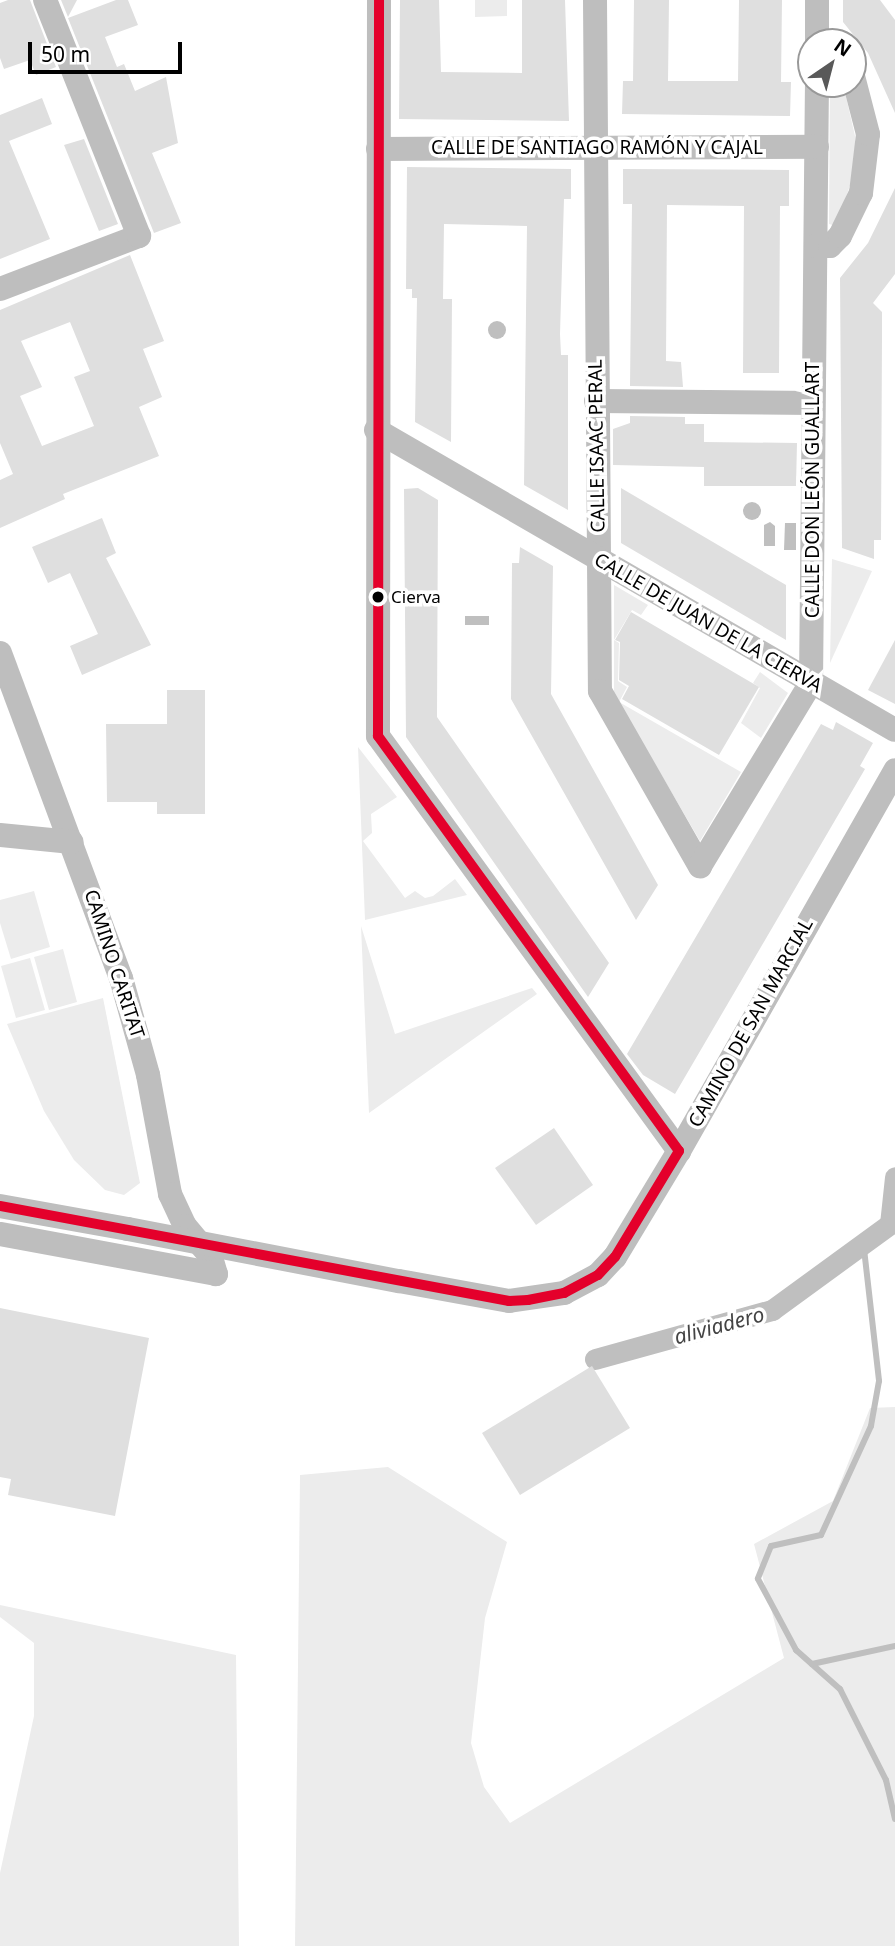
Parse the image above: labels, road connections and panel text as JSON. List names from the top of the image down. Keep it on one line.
{"streets":{"street":["CALLE DE SANTIAGO RAMÓN Y CAJAL","CALLE ISAAC PERAL","CALLE DON LEÓN GUALLART","CALLE DE JUAN DE LA CIERVA","CAMINO CARITAT","CAMINO DE SAN MARCIAL"]},"crossings":[["CALLE DE SANTIAGO RAMÓN Y CAJAL","CALLE ISAAC PERAL"],["CALLE DE SANTIAGO RAMÓN Y CAJAL","CALLE DON LEÓN GUALLART"],["CALLE ISAAC PERAL","CALLE DON LEÓN GUALLART"],["CALLE ISAAC PERAL","CALLE DE JUAN DE LA CIERVA"],["CALLE DON LEÓN GUALLART","CALLE DE JUAN DE LA CIERVA"]],"water":["aliviadero"],"places":["Cierva"],"scale_bar":"50 m","north":"top right"}
